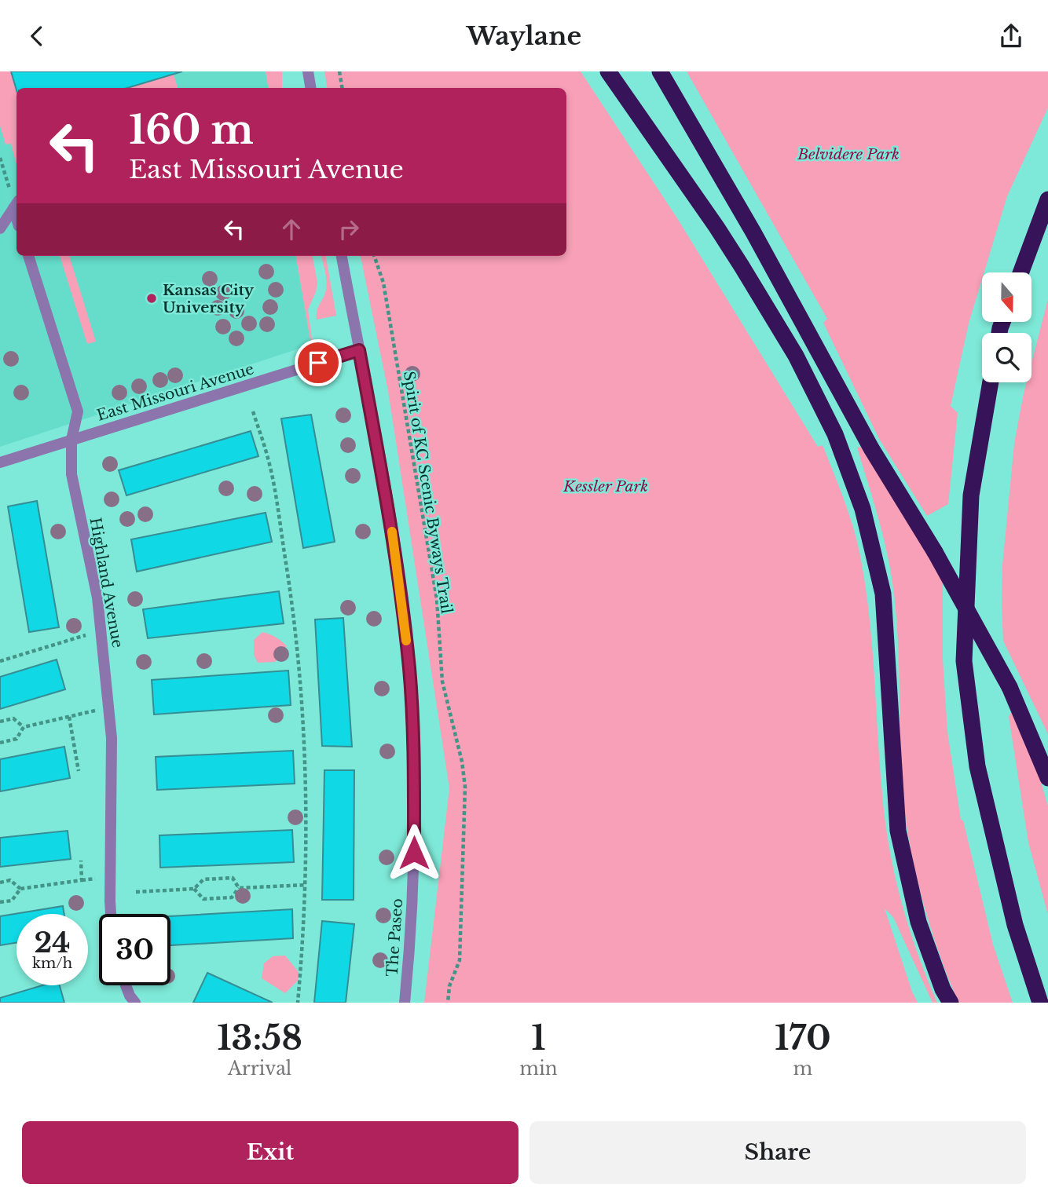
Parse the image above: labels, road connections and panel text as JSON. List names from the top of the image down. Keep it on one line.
{"streets":{"street":["East Missouri Avenue","Highland Avenue","The Paseo"],"path":["Spirit of KC Scenic Byways Trail"]},"crossings":[["East Missouri Avenue","Highland Avenue"],["East Missouri Avenue","The Paseo"]],"parks":["Belvidere Park","Kessler Park"],"places":["Kansas City University"],"north":"bottom","page":{"header":"Waylane","turn":["160 m","East Missouri Avenue"],"speed":"24 km/h","limit":"30","eta":["13:58","Arrival","1","min","170","m"],"buttons":["Exit","Share"]}}
